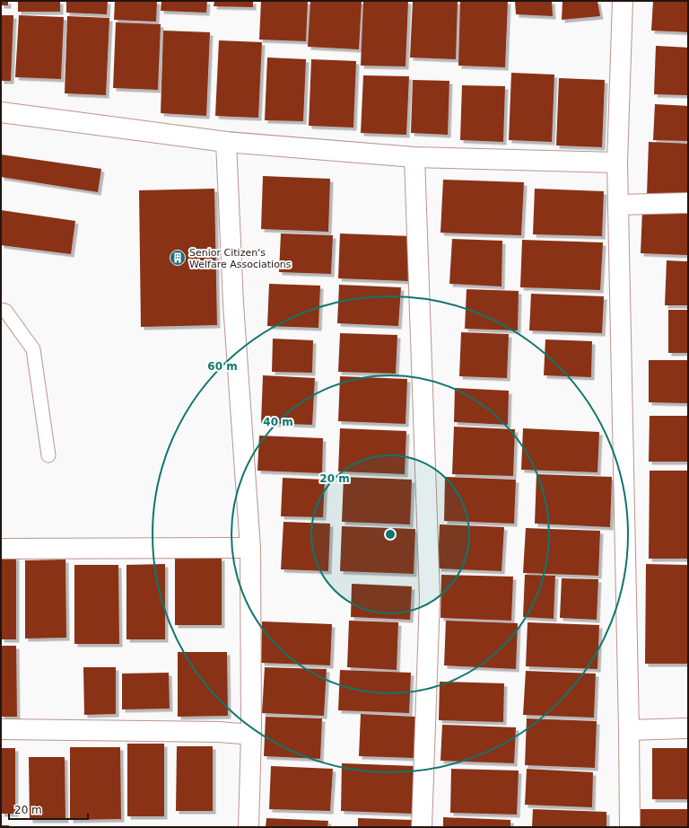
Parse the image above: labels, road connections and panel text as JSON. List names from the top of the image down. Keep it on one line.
{"places":{"building":["Senior Citizen's Welfare Associations"]},"scale_bar":"20 m","rings":["60 m","40 m","20 m"]}
